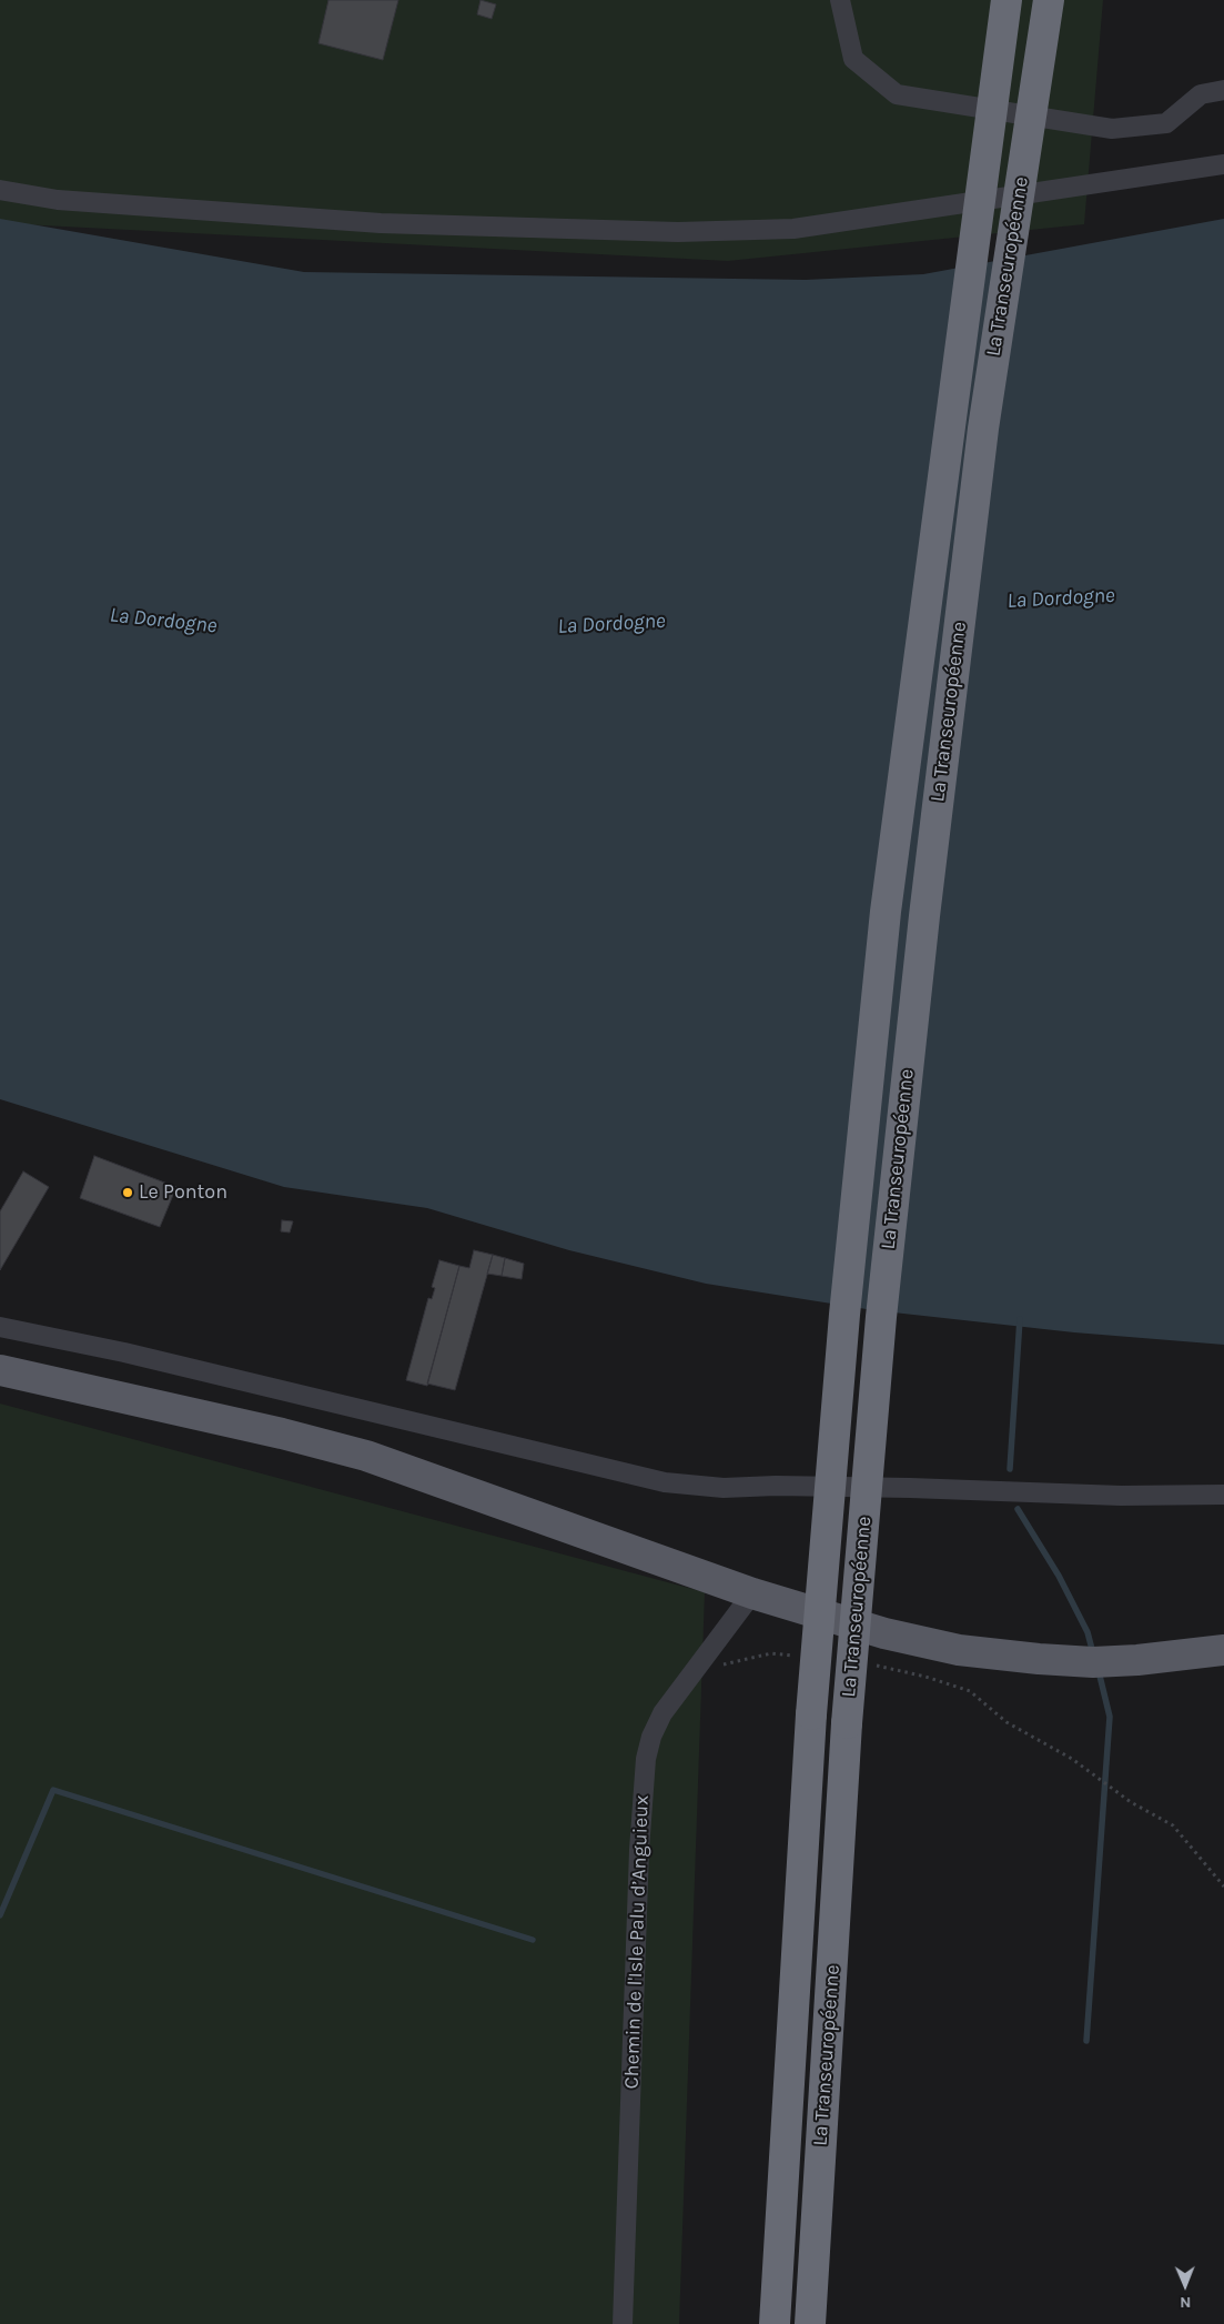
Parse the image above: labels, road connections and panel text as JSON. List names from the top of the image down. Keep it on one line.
{"streets":{"highway":["La Transeuropéenne"],"street":["Chemin de l'Isle Palu d’Anguieux"]},"water":["La Dordogne"],"places":["Le Ponton"],"north":"bottom"}
